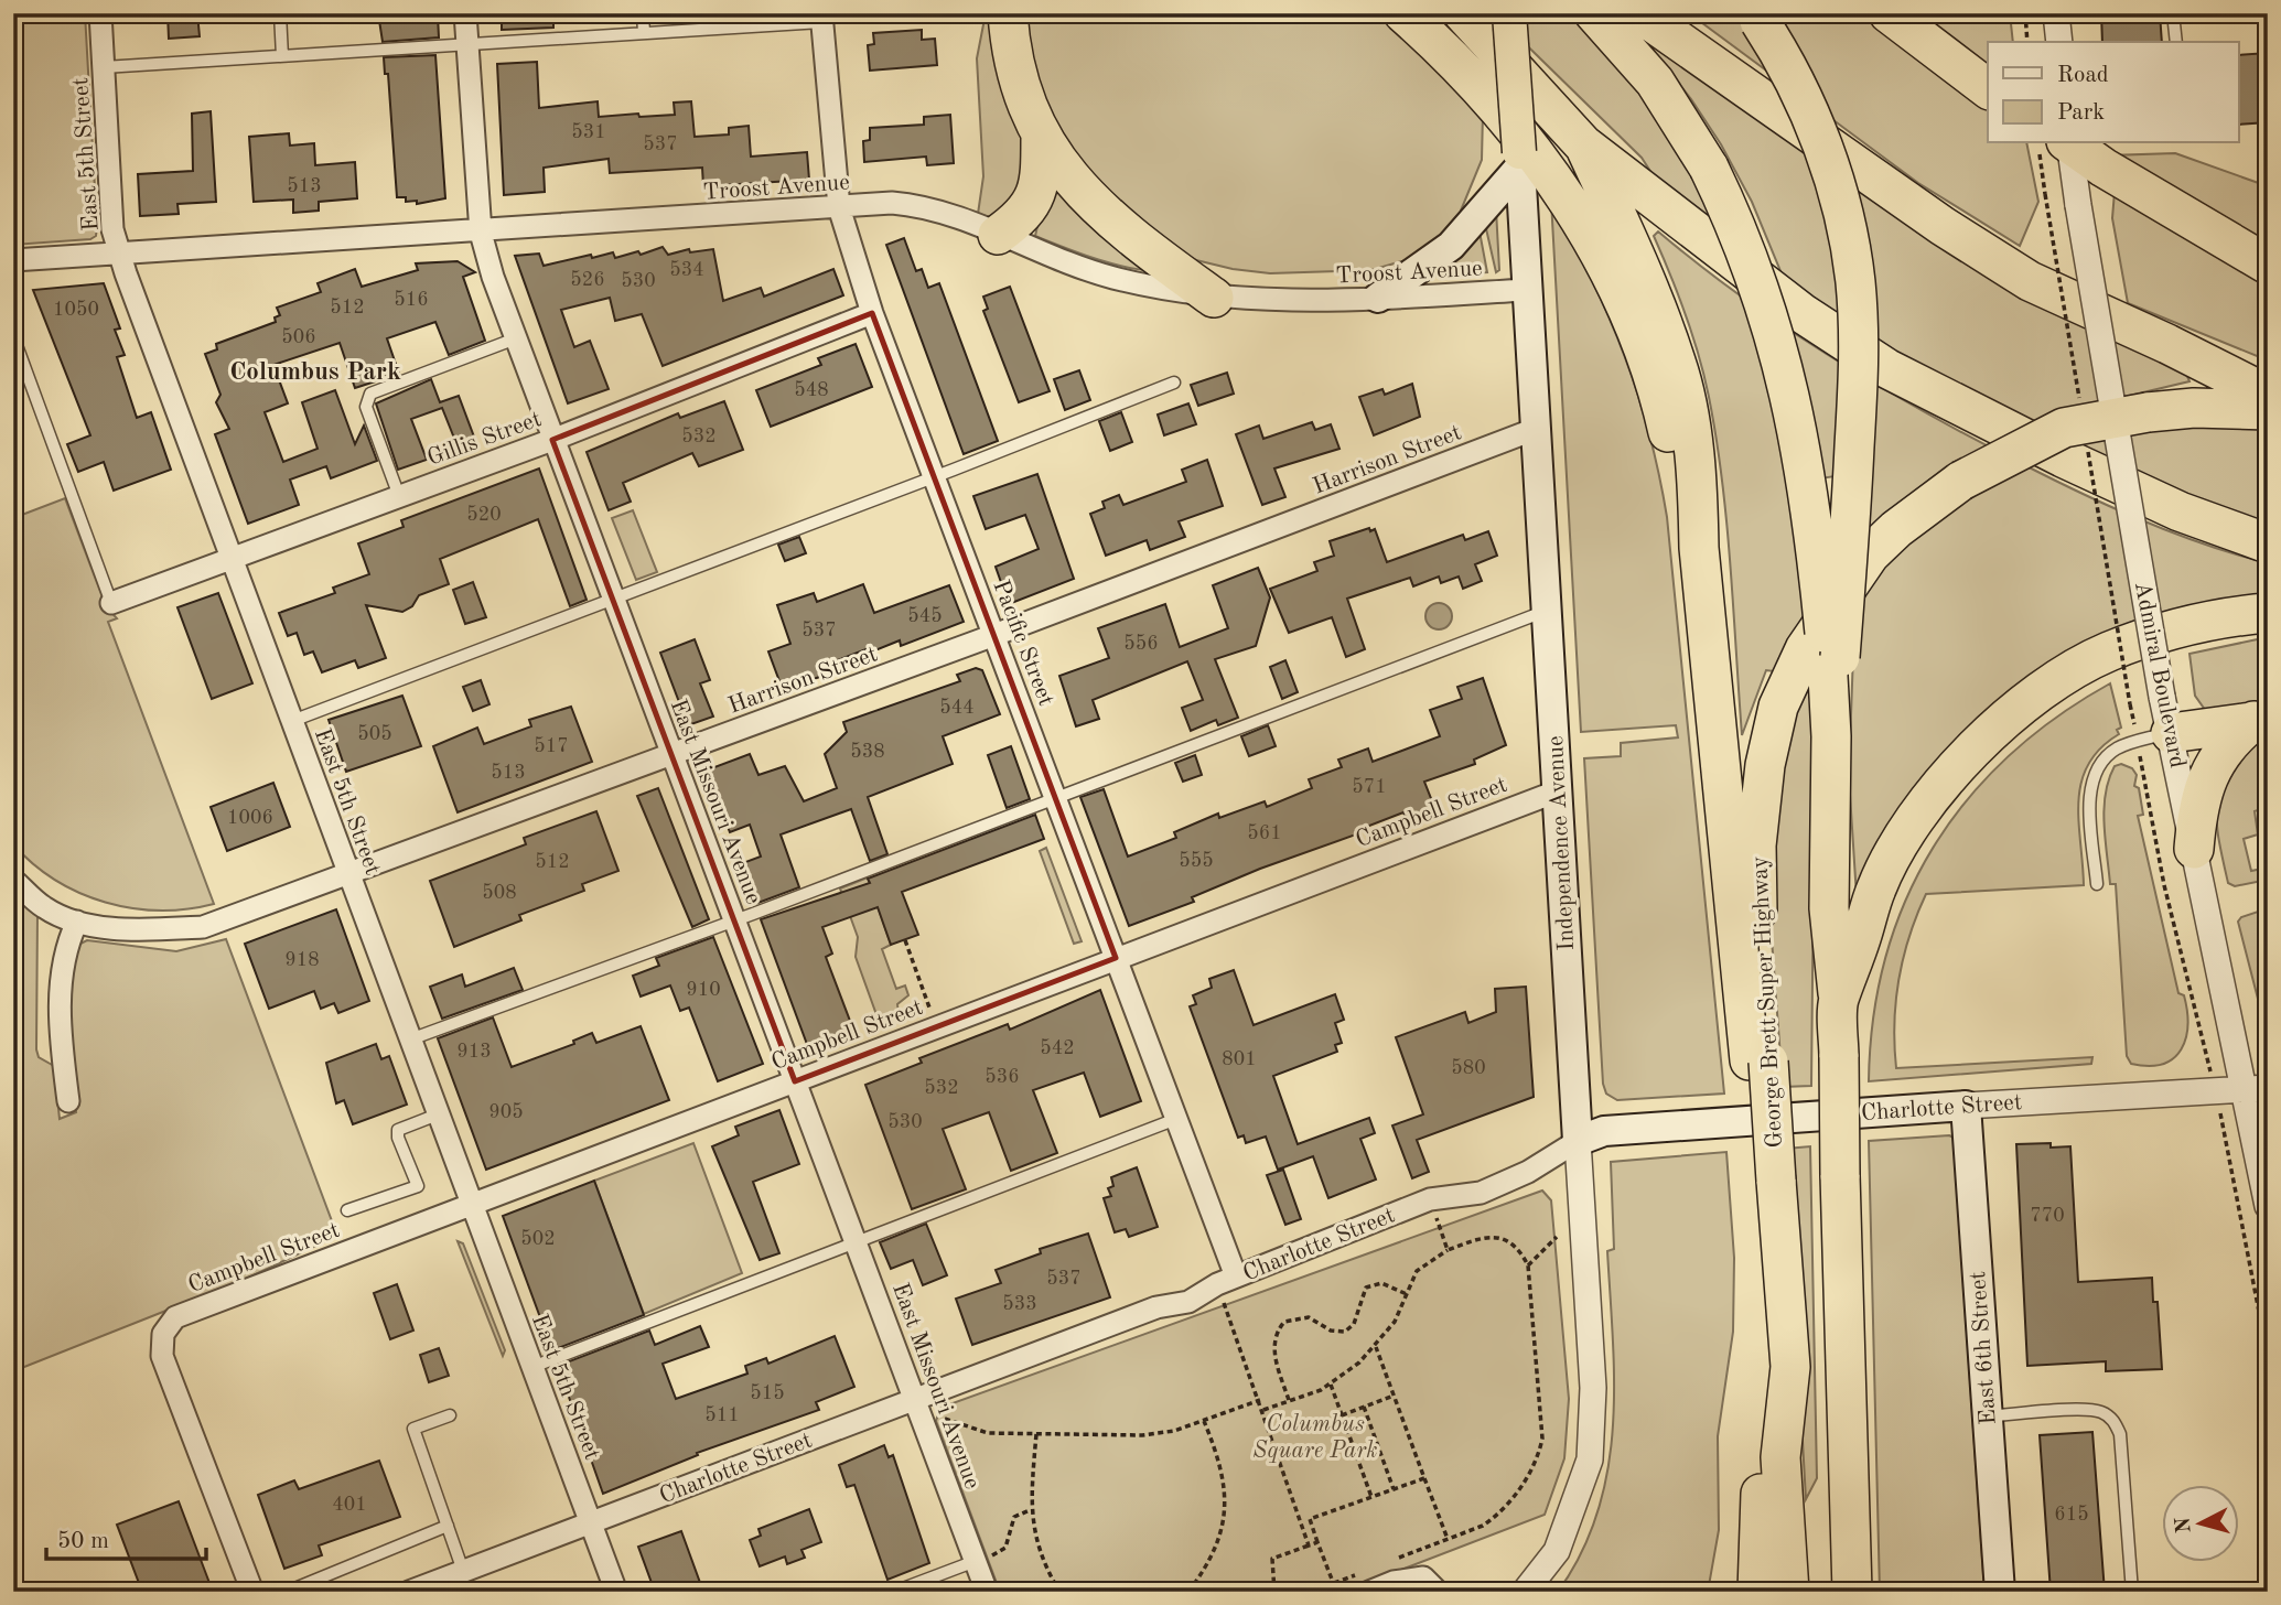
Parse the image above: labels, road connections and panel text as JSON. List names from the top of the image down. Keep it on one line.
{"streets":{"highway":["George Brett Super Highway"],"main road":["Independence Avenue","Charlotte Street","East 6th Street"],"street":["East 5th Street","Troost Avenue","Gillis Street","Harrison Street","Pacific Street","Admiral Boulevard","East Missouri Avenue","Campbell Street"]},"crossings":[["East 5th Street","Troost Avenue"],["East 5th Street","Gillis Street"],["East 5th Street","Harrison Street"],["East 5th Street","Campbell Street"],["East 5th Street","Charlotte Street"],["Troost Avenue","Pacific Street"],["Troost Avenue","East Missouri Avenue"],["Troost Avenue","Independence Avenue"],["Gillis Street","Pacific Street"],["Gillis Street","East Missouri Avenue"],["Harrison Street","Pacific Street"],["Harrison Street","East Missouri Avenue"],["Harrison Street","Independence Avenue"],["Pacific Street","Campbell Street"],["Pacific Street","Charlotte Street"],["Admiral Boulevard","Charlotte Street"],["East Missouri Avenue","Campbell Street"],["East Missouri Avenue","Charlotte Street"],["Campbell Street","Independence Avenue"],["Independence Avenue","Charlotte Street"],["Charlotte Street","East 6th Street"]],"districts":["Columbus Park"],"parks":["Columbus Square Park"],"house_numbers":["531","537","513","534","526","530","516","512","1050","506","548","532","520","545","537","556","544","505","517","538","513","571","1006","561","555","512","508","918","910","542","913","801","580","536","532","905","530","770","502","537","533","515","511","401","615"],"legend":["Road","Park"],"scale_bar":"50 m","north":"left"}
